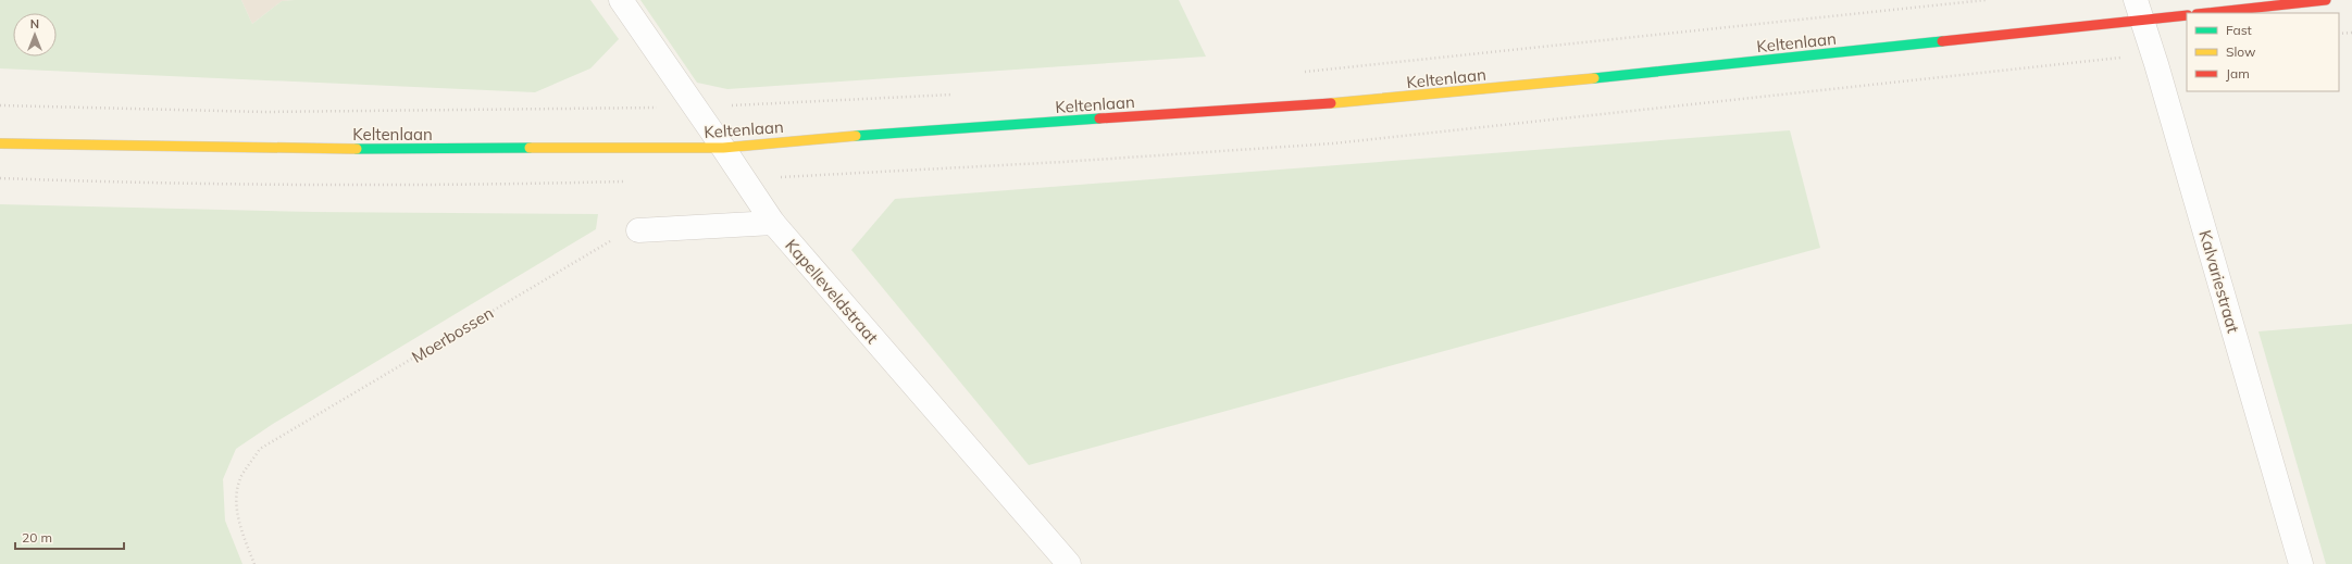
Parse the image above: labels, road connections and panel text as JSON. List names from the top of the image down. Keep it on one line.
{"streets":{"main road":["Keltenlaan"],"street":["Kalvariestraat","Kapelleveldstraat"],"path":["Moerbossen"]},"crossings":[["Keltenlaan","Kalvariestraat"],["Keltenlaan","Kapelleveldstraat"]],"legend":["Fast","Slow","Jam"],"scale_bar":"20 m","north":"top"}
